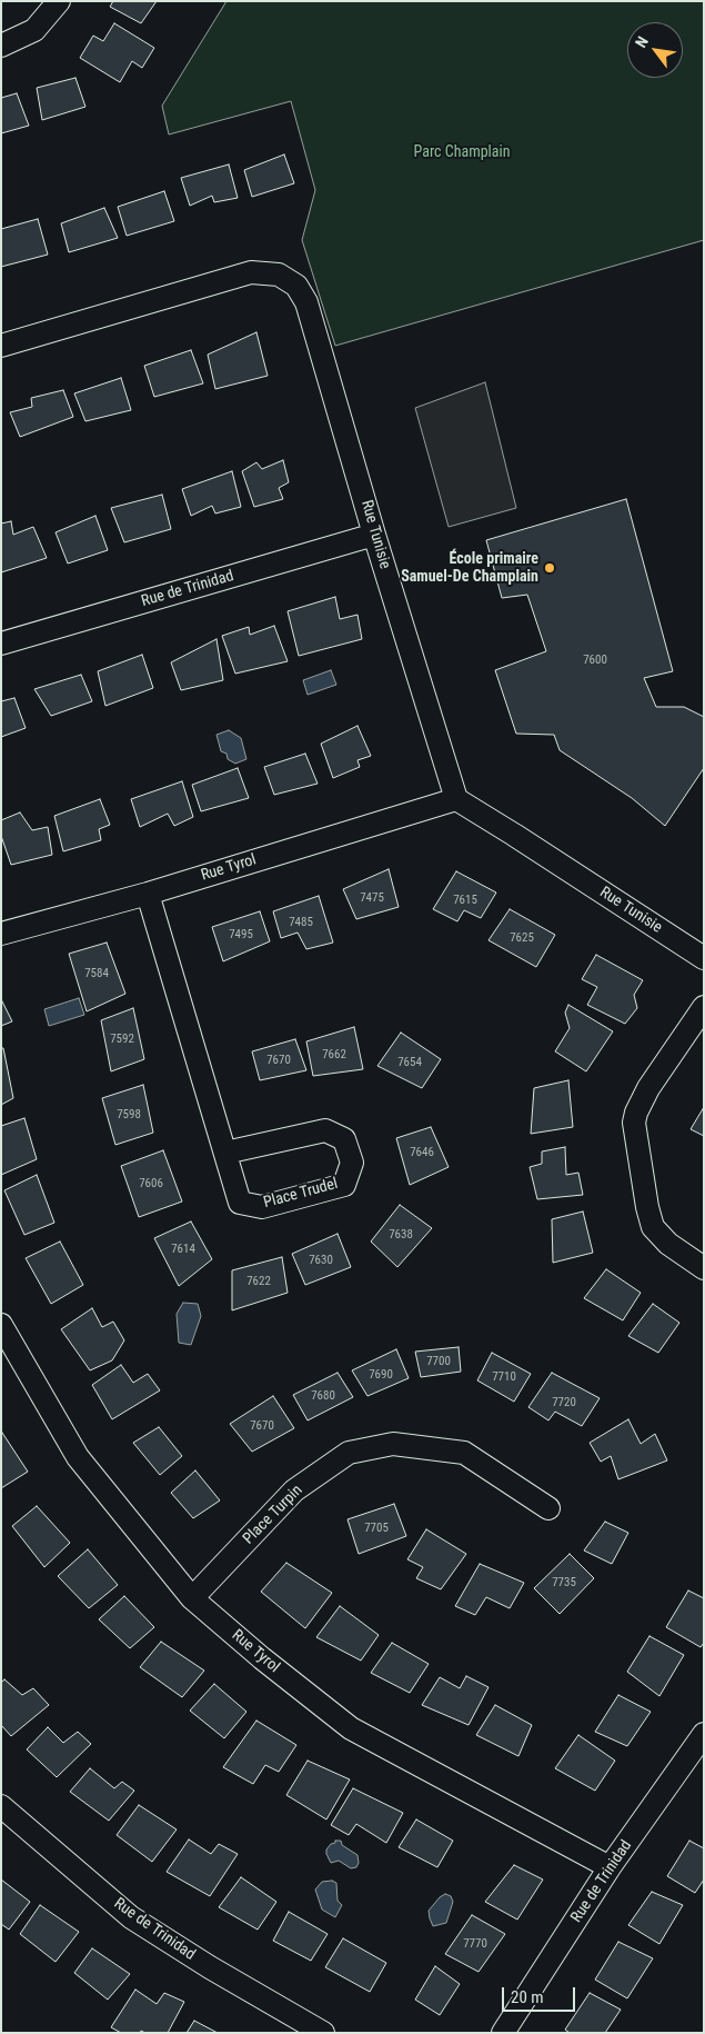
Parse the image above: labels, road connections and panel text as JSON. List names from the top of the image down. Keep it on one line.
{"streets":{"street":["Rue Tunisie","Rue de Trinidad","Rue Tyrol","Place Trudel","Place Turpin"]},"crossings":[["Rue Tunisie","Rue de Trinidad"],["Rue Tunisie","Rue Tyrol"],["Rue de Trinidad","Rue Tyrol"],["Rue Tyrol","Place Trudel"],["Rue Tyrol","Place Turpin"]],"parks":["Parc Champlain"],"places":["École primaire Samuel-De Champlain"],"house_numbers":["7600","7475","7615","7485","7495","7625","7584","7592","7662","7670","7654","7598","7646","7606","7638","7614","7630","7622","7700","7690","7710","7680","7720","7670","7705","7735","7770"],"scale_bar":"20 m","north":"top left"}
